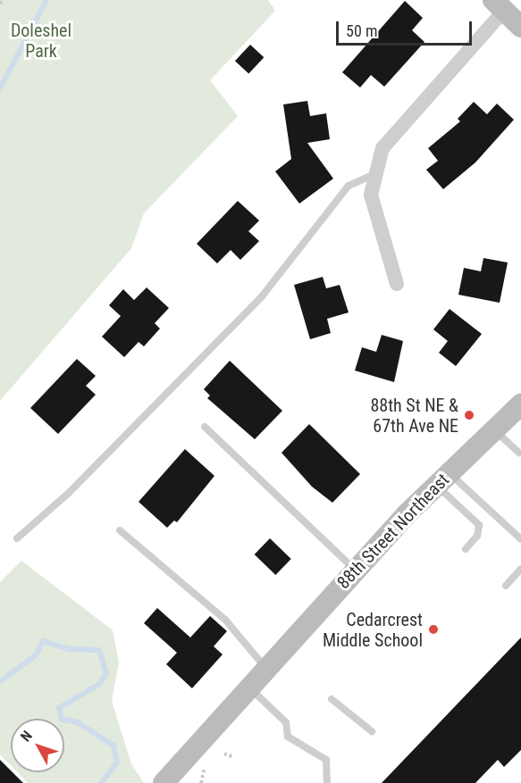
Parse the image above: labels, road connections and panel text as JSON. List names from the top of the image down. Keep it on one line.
{"streets":{"main road":["88th Street Northeast"]},"parks":["Doleshel Park"],"places":["88th St NE & 67th Ave NE","Cedarcrest Middle School"],"scale_bar":"50 m","north":"top left"}
